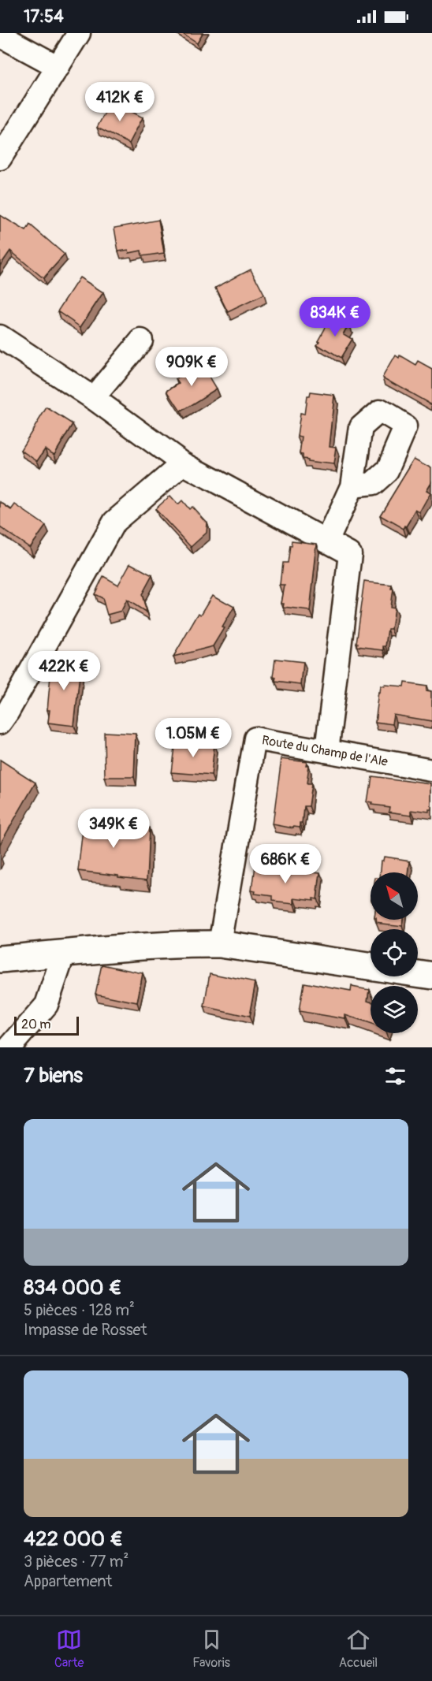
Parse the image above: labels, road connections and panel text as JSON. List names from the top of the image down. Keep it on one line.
{"streets":{"street":["Route du Champ de l'Ale"]},"scale_bar":"20 m","north":"top left","page":{"status":"17:54","price":["412K €","834K €","909K €","422K €","1.05M €","349K €","686K €"],"scale":"20 m","heading":"7 biens","list":[{"name":"834 000 €","note":"5 pièces · 128 m² · Impasse de Rosset"},{"name":"422 000 €","note":"3 pièces · 77 m² · Appartement"}],"tabs":["Carte","Favoris","Accueil"]}}
